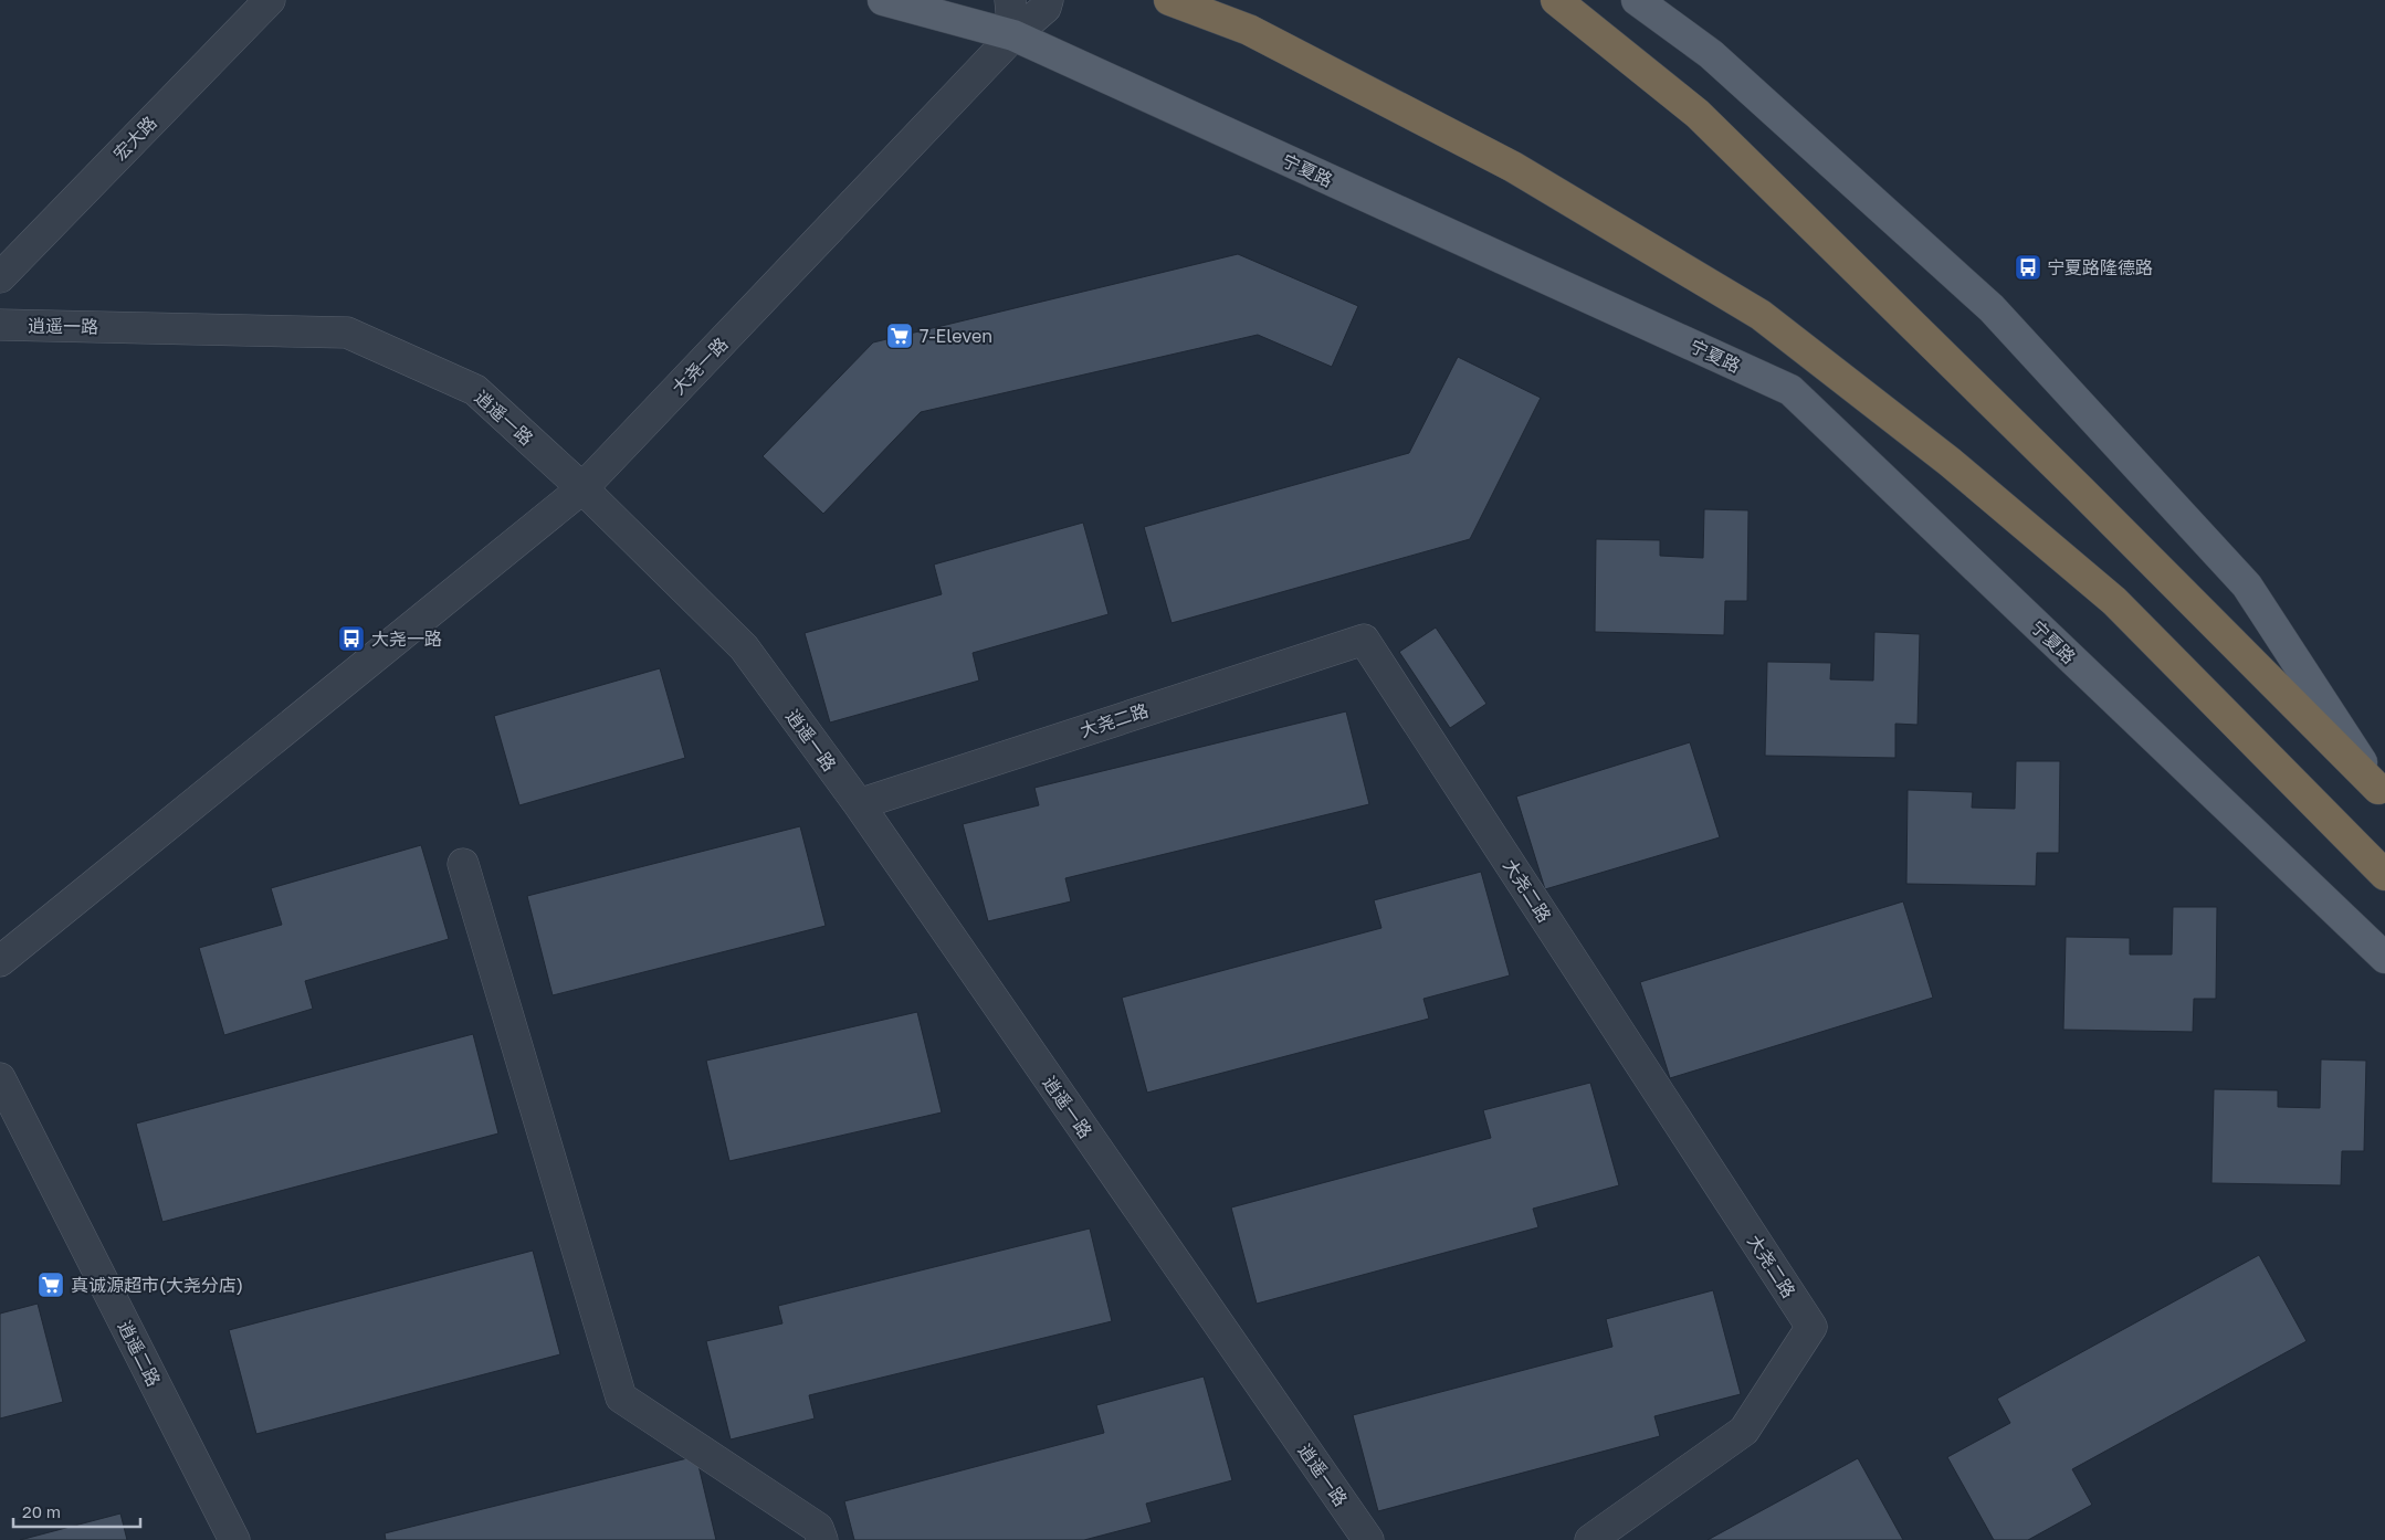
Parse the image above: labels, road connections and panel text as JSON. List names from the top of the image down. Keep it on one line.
{"streets":{"main road":["宁夏路"],"street":["宏大路","逍遥一路","大尧一路","大尧二路","逍遥二路"]},"crossings":[["宁夏路","大尧一路"],["逍遥一路","大尧一路"],["逍遥一路","大尧二路"]],"places":{"bus stop":["宁夏路隆德路","大尧一路"],"supermarket":["7-Eleven","真诚源超市(大尧分店)"]},"scale_bar":"20 m"}
